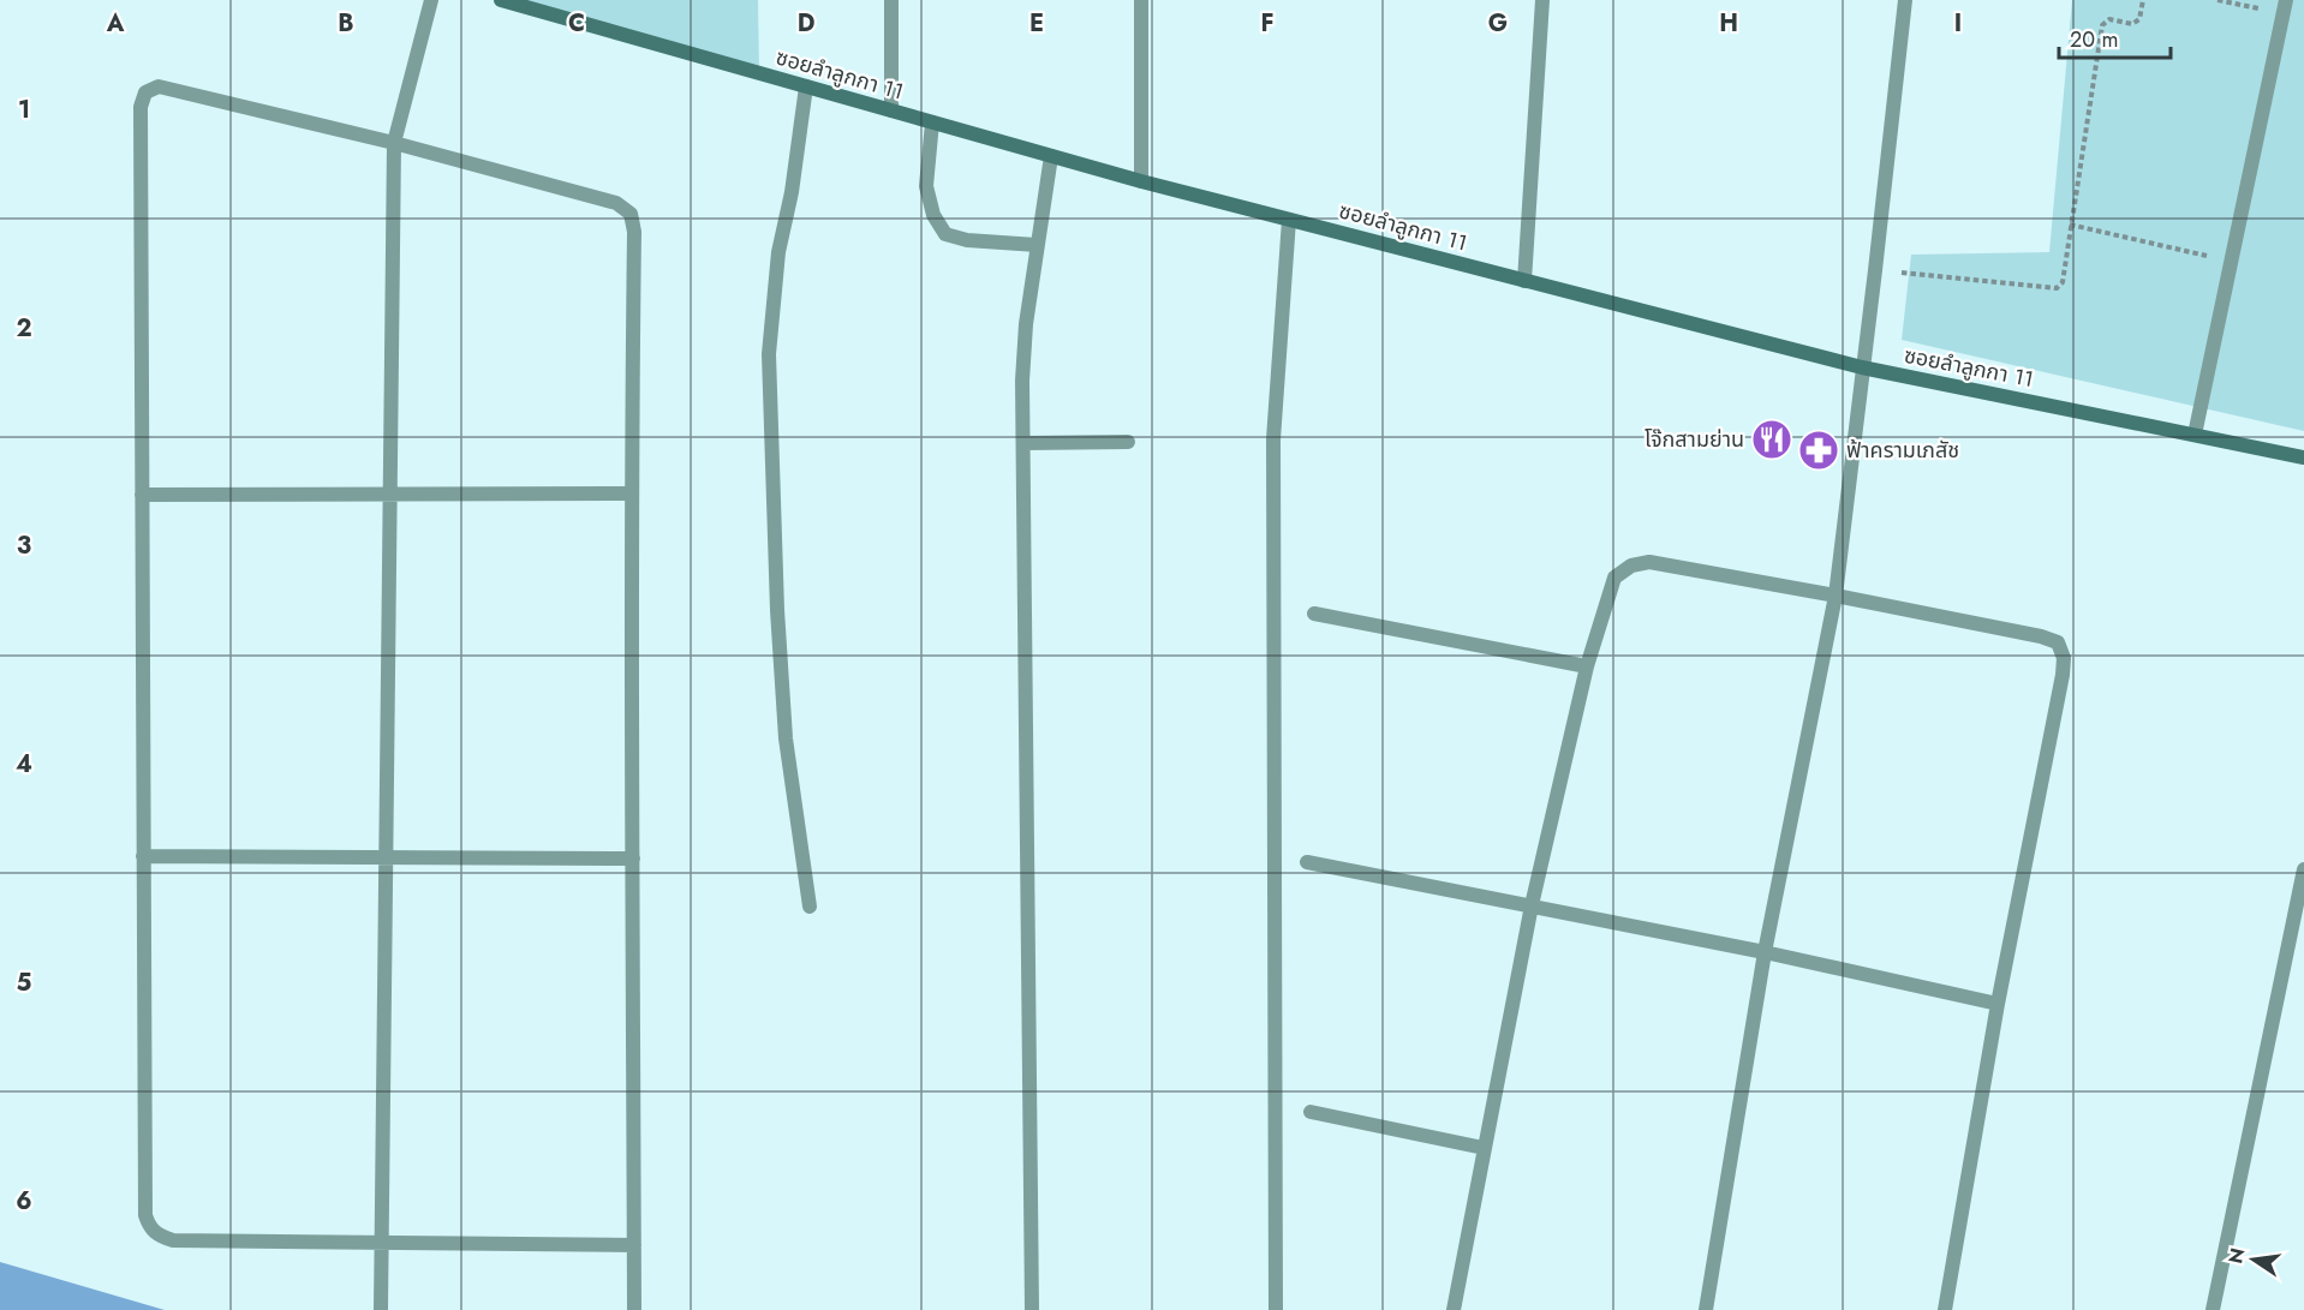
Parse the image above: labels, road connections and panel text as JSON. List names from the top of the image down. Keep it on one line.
{"streets":{"street":["ซอยลำลูกกา 11"]},"places":{"restaurant":["โจ๊กสามย่าน"],"pharmacy":["ฟ้าครามเภสัช"]},"scale_bar":"20 m","north":"left","grid":{"columns":["A","B","C","D","E","F","G","H","I"],"rows":["1","2","3","4","5","6"]}}
